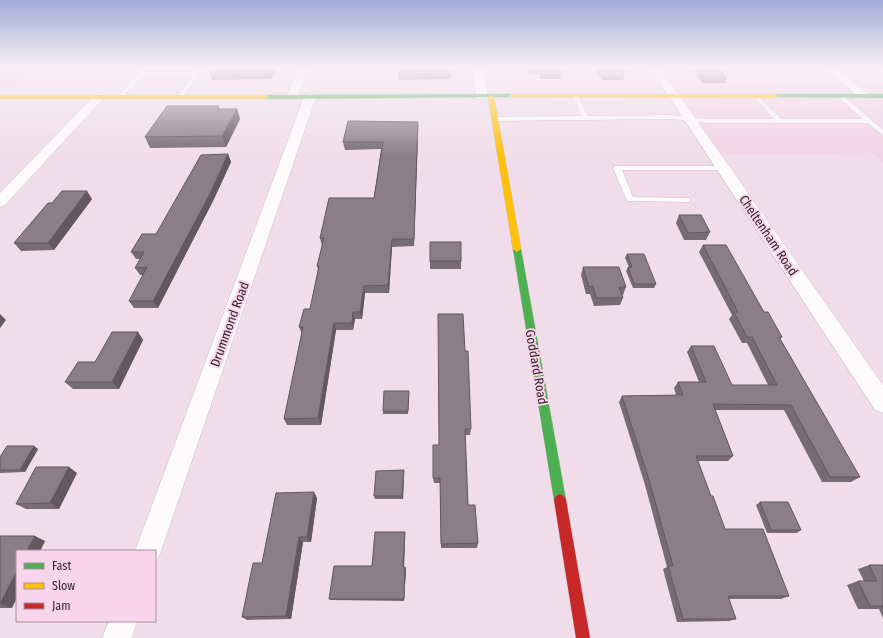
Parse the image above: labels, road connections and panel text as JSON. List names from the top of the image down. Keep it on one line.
{"streets":{"main road":["Goddard Road"],"street":["Cheltenham Road","Drummond Road"]},"legend":["Fast","Slow","Jam"]}
